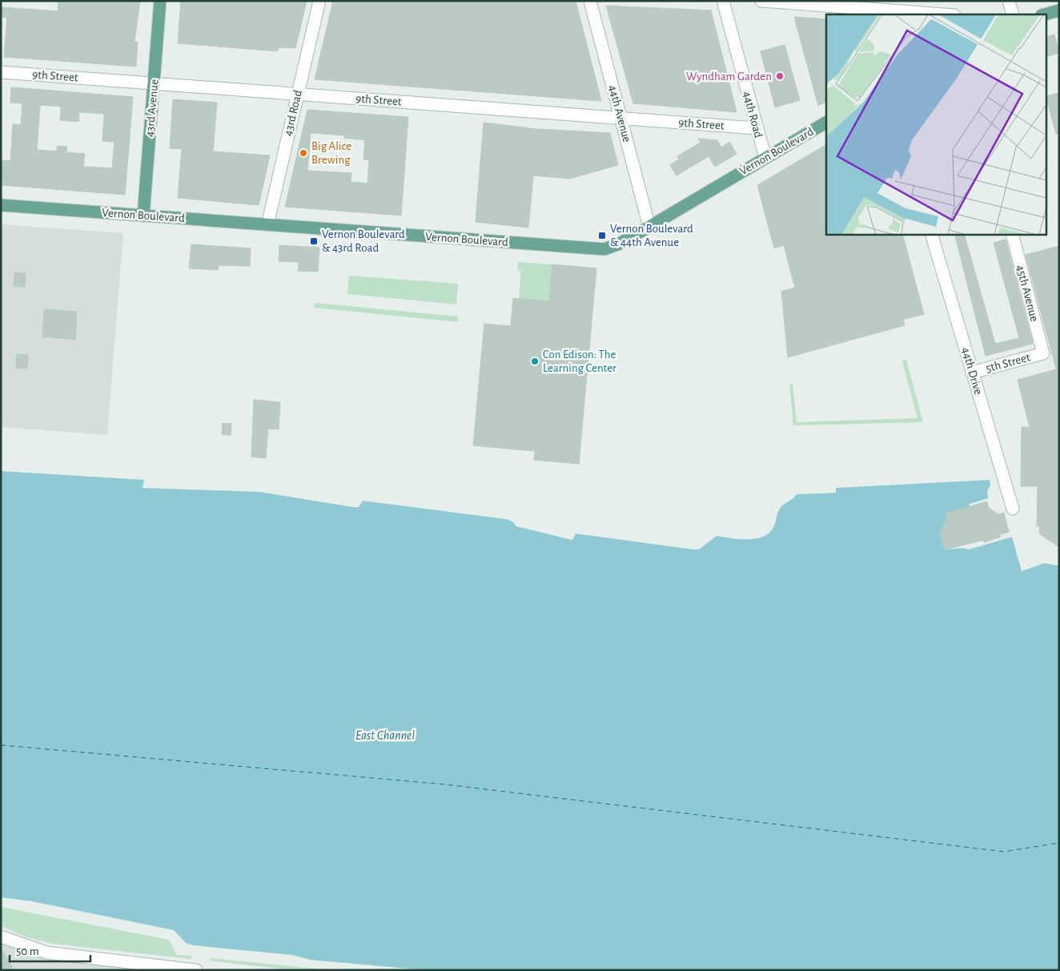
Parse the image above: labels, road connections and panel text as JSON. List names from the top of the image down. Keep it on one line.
{"streets":{"main road":["43rd Avenue","Vernon Boulevard"],"street":["9th Street","43rd Road","44th Avenue","44th Road","45th Avenue","5th Street","44th Drive"]},"crossings":[["9th Street","43rd Avenue"],["9th Street","43rd Road"],["9th Street","44th Avenue"],["9th Street","44th Road"],["43rd Avenue","Vernon Boulevard"],["43rd Road","Vernon Boulevard"],["44th Avenue","Vernon Boulevard"],["44th Road","Vernon Boulevard"],["45th Avenue","5th Street"],["5th Street","44th Drive"]],"water":["East Channel"],"places":{"other":["Wyndham Garden","Big Alice Brewing","Con Edison: The Learning Center"],"transit":["Vernon Boulevard & 44th Avenue","Vernon Boulevard & 43rd Road"]},"scale_bar":"50 m"}
